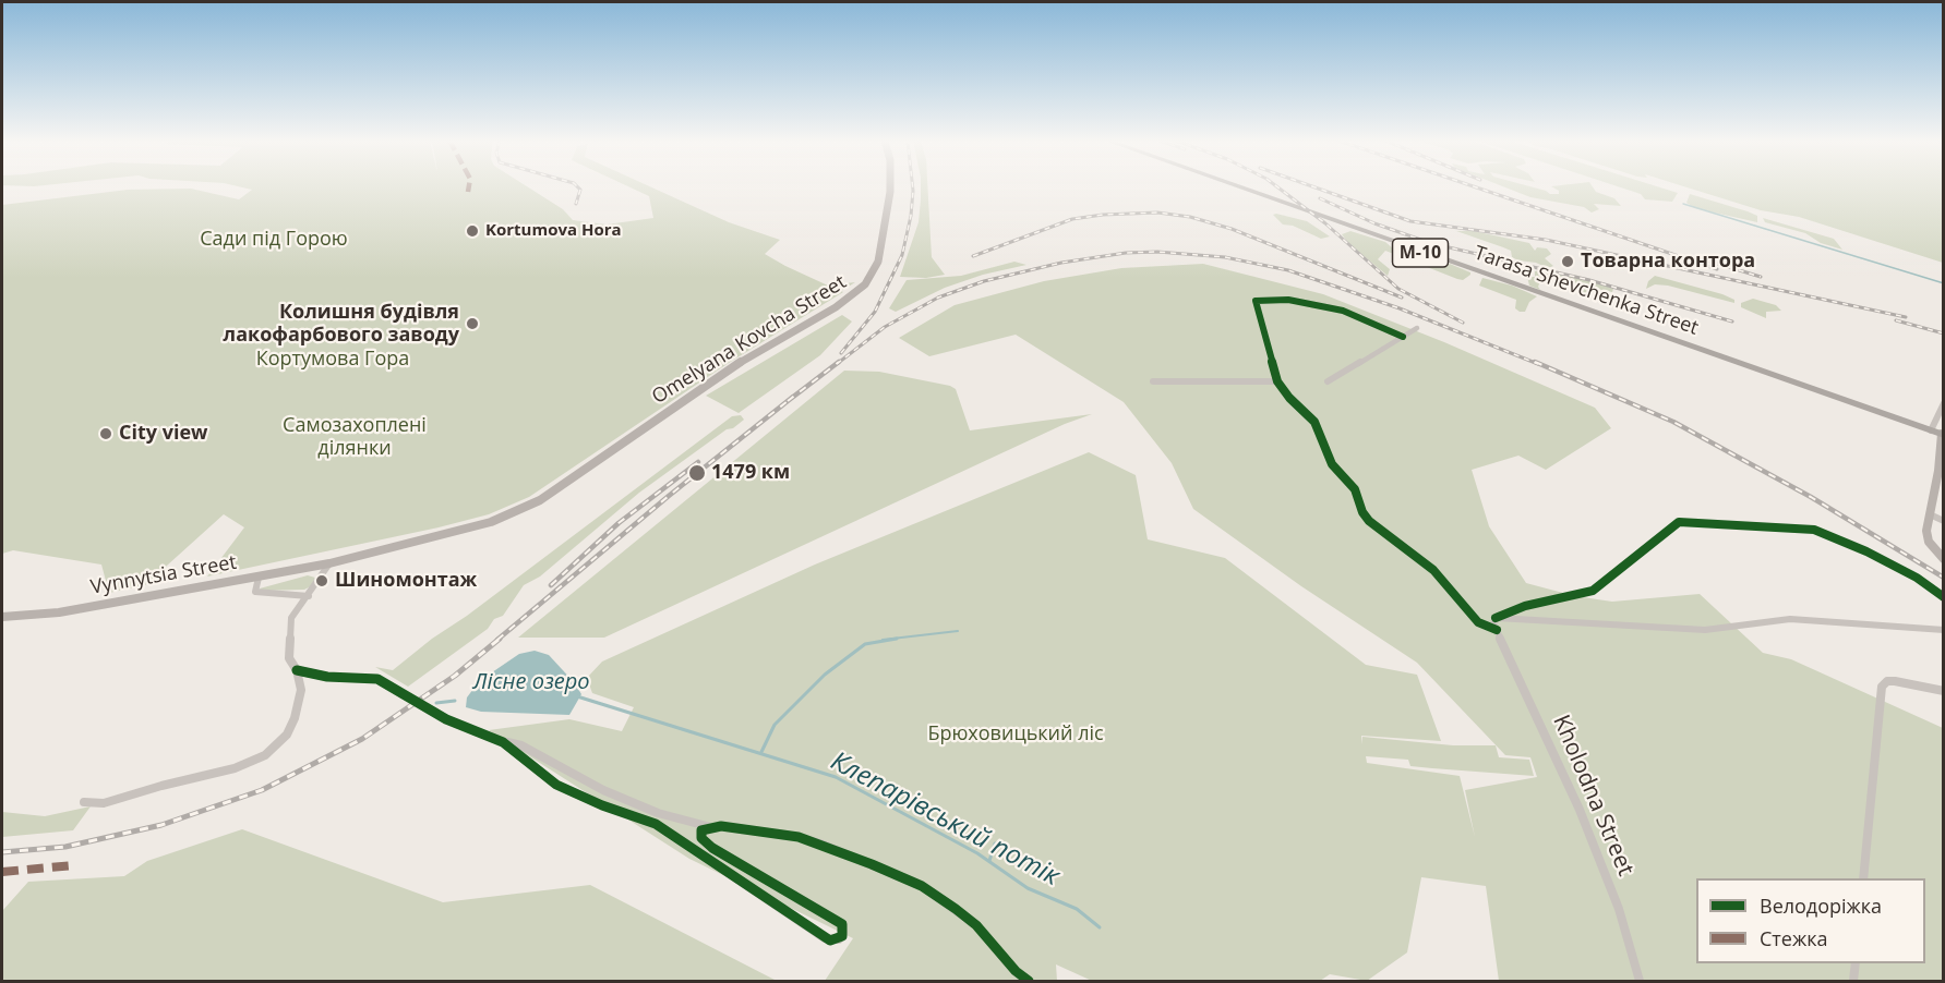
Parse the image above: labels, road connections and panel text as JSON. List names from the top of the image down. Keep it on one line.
{"streets":{"main road":["М-10","Tarasa Shevchenka Street","Omelyana Kovcha Street","Vynnytsia Street"],"street":["Kholodna Street"]},"crossings":[["Omelyana Kovcha Street","Vynnytsia Street"]],"water":["Лісне озеро","Клепарівський потік"],"parks":["Сади під Горою","Кортумова Гора","Самозахоплені ділянки","Брюховицький ліс"],"places":["Kortumova Hora","Товарна контора","Колишня будівля лакофарбового заводу","City view","1479 км","Шиномонтаж"],"legend":["Велодоріжка","Стежка"]}
